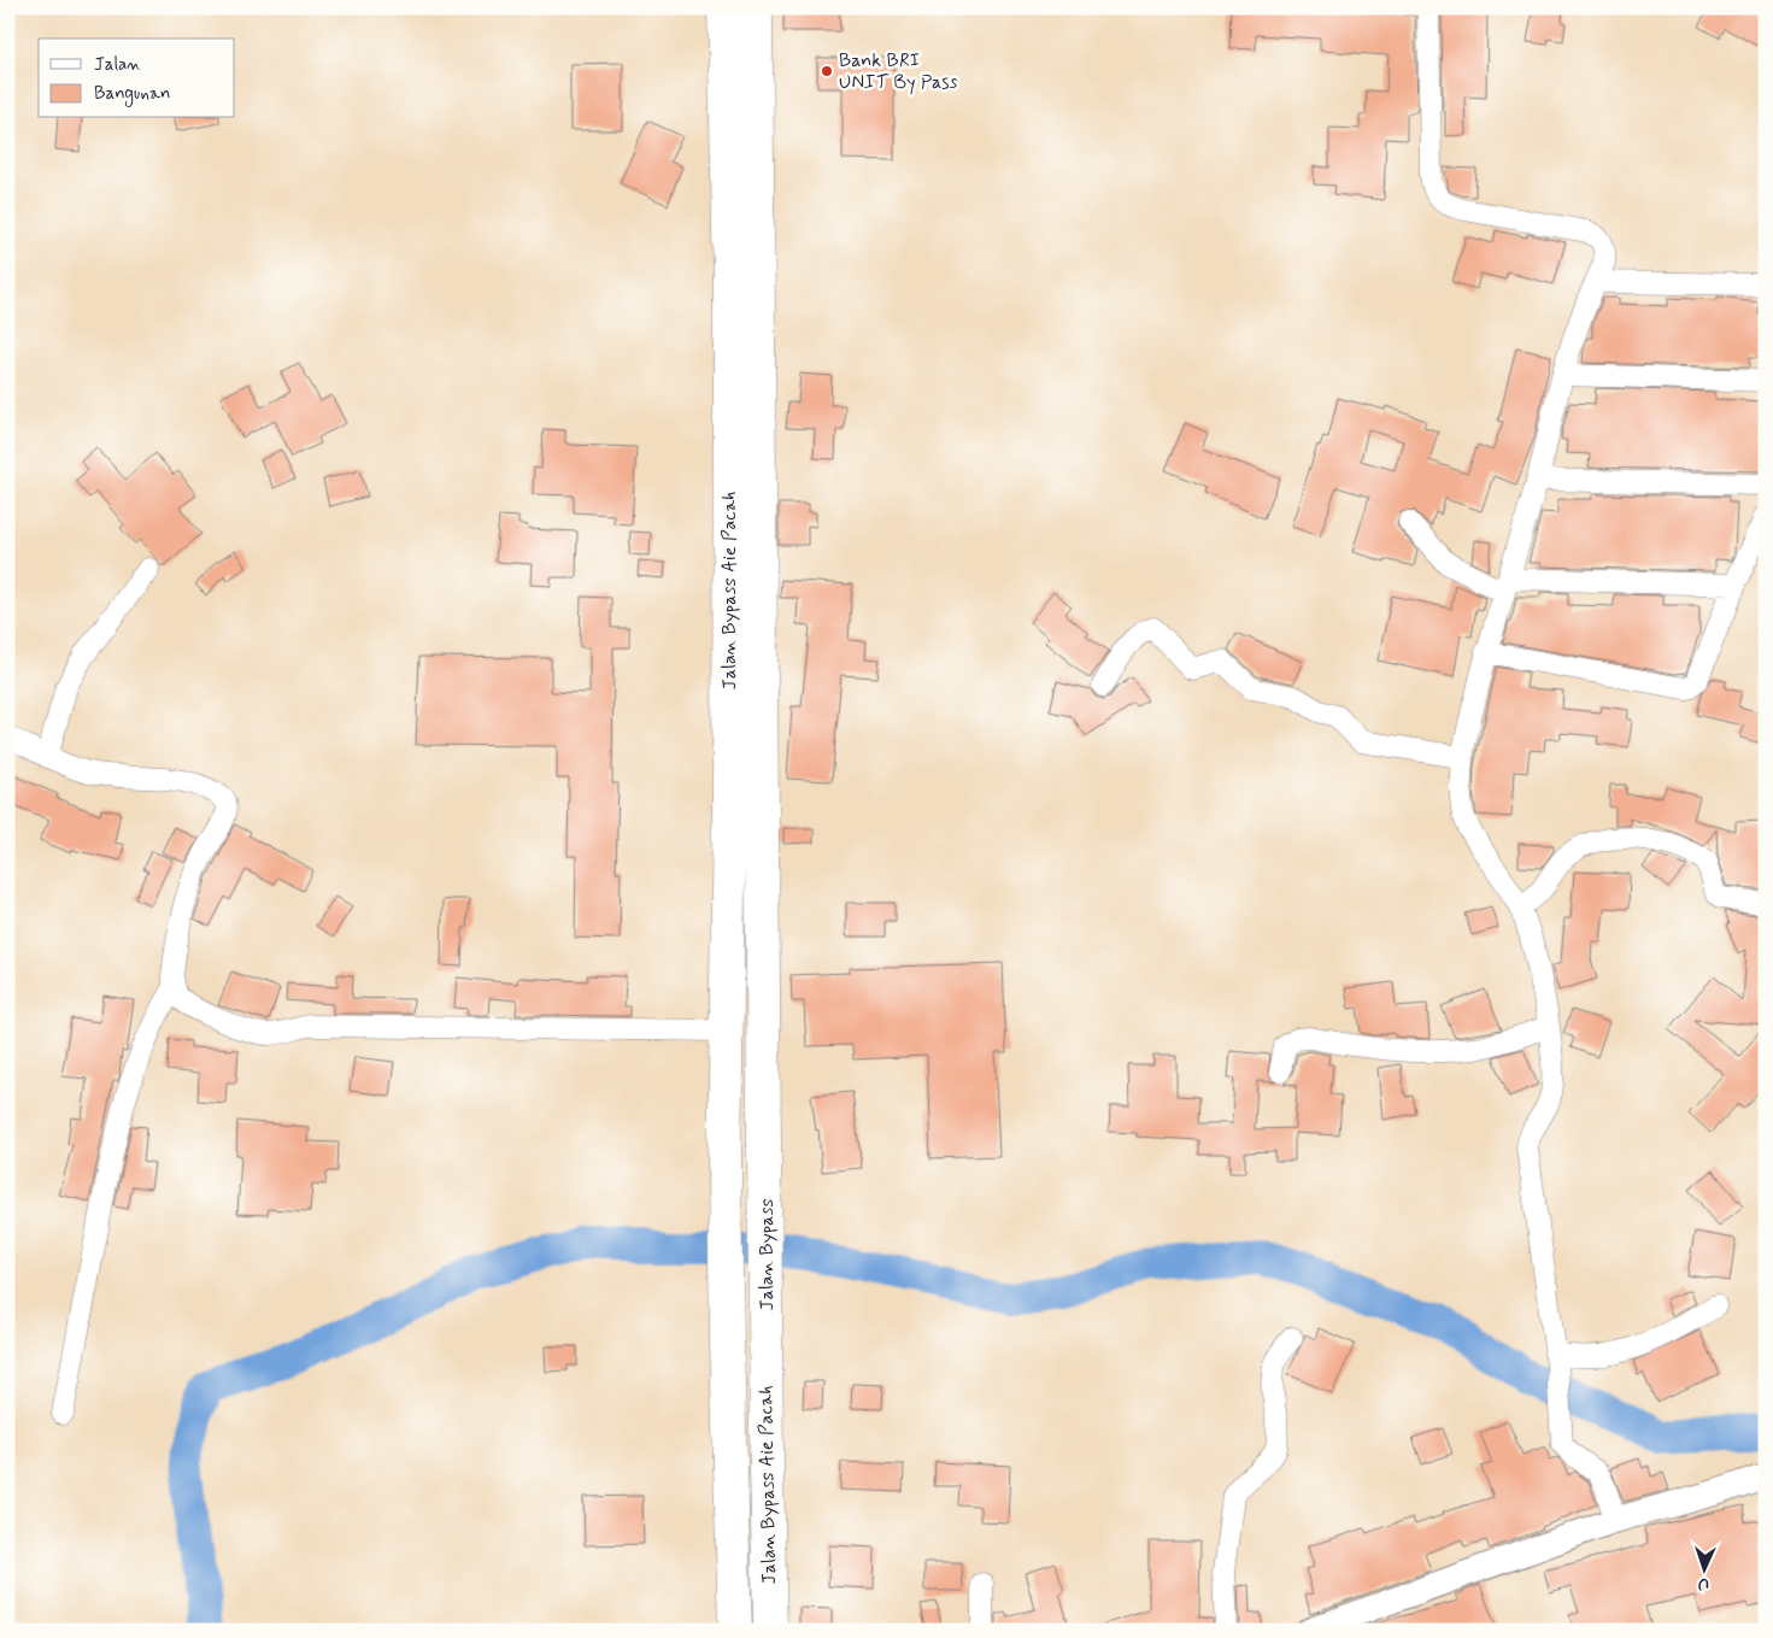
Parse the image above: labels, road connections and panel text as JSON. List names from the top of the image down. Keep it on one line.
{"streets":{"highway":["Jalan Bypass Aie Pacah","Jalan Bypass"]},"crossings":[["Jalan Bypass Aie Pacah","Jalan Bypass"]],"places":["Bank BRI UNIT By Pass"],"legend":["Jalan","Bangunan"],"north":"bottom"}
